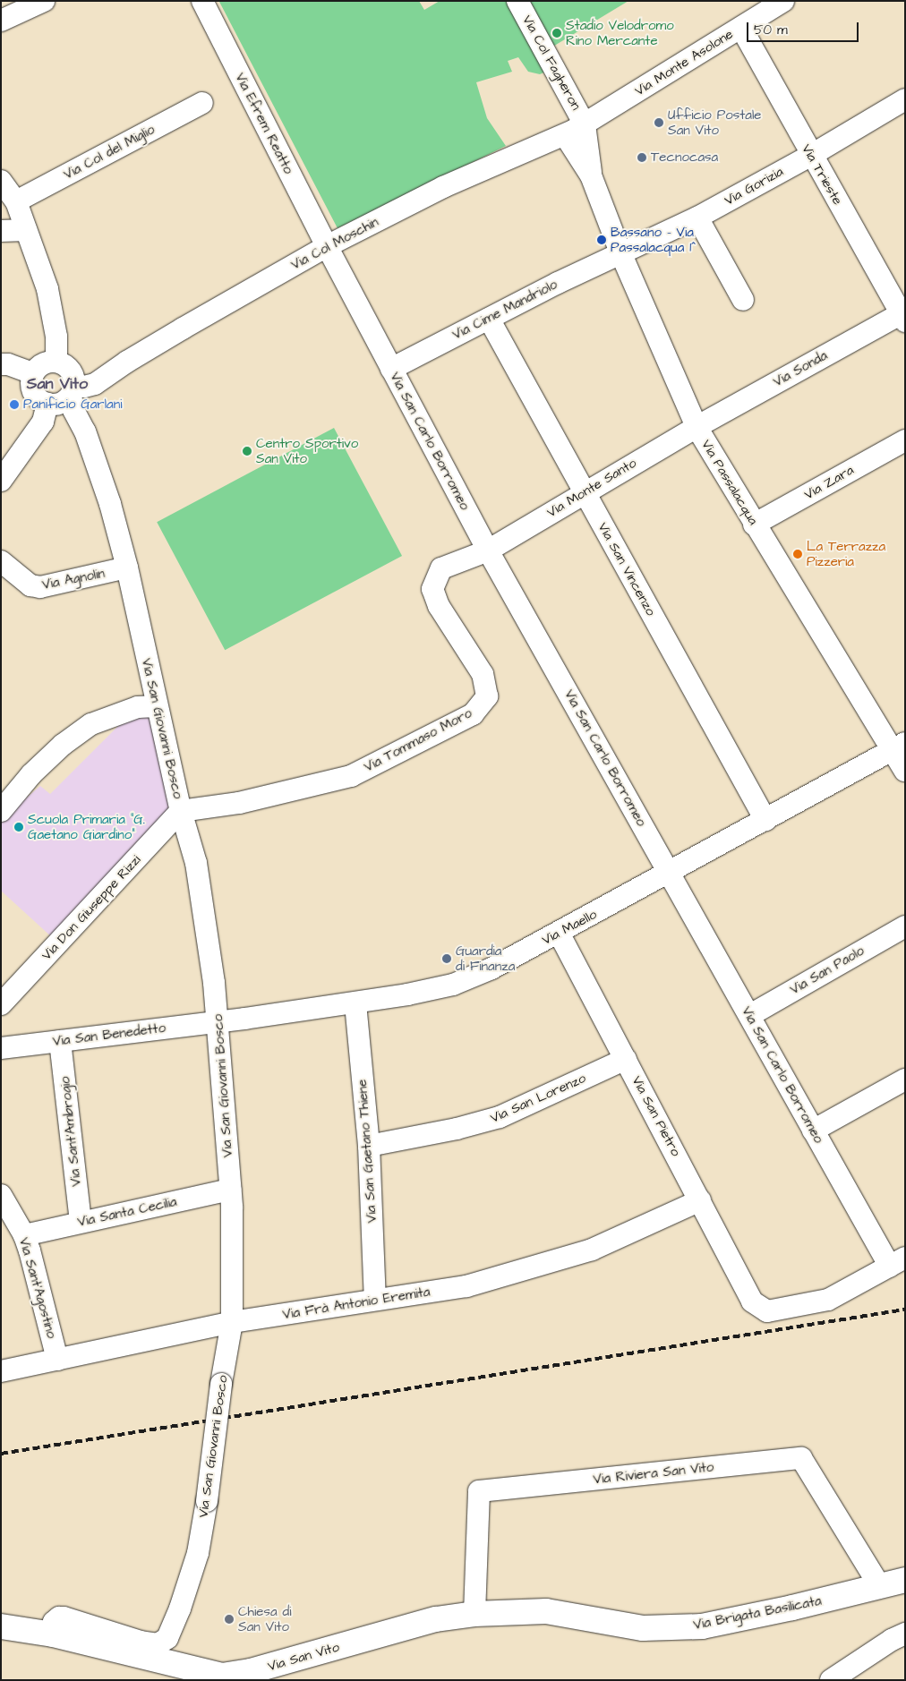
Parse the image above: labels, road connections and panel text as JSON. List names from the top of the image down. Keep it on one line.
{"streets":{"main road":["Via Brigata Basilicata","Via San Vito"],"street":["Via Col Fagheron","Via Monte Asolone","Via Efrem Reatto","Via Col del Miglio","Via Trieste","Via Gorizia","Via Col Moschin","Via Cime Mandriolo","Via Sonda","Via San Carlo Borromeo","Via Passalacqua","Via Zara","Via Monte Santo","Via San Vincenzo","Via Agnolin","Via San Giovanni Bosco","Via Tommaso Moro","Via Don Giuseppe Rizzi","Via Maello","Via San Paolo","Via San Benedetto","Via San Lorenzo","Via San Pietro","Via Sant'Ambrogio","Via San Gaetano Thiene","Via Santa Cecilia","Via Sant'Agostino","Via Frà Antonio Eremita","Via Riviera San Vito"]},"crossings":[["Via Col Fagheron","Via Monte Asolone"],["Via Col Fagheron","Via Col Moschin"],["Via Col Fagheron","Via Passalacqua"],["Via Monte Asolone","Via Trieste"],["Via Monte Asolone","Via Col Moschin"],["Via Efrem Reatto","Via Col Moschin"],["Via Efrem Reatto","Via San Carlo Borromeo"],["Via Trieste","Via Gorizia"],["Via Trieste","Via Sonda"],["Via Gorizia","Via Cime Mandriolo"],["Via Gorizia","Via Passalacqua"],["Via Col Moschin","Via San Carlo Borromeo"],["Via Col Moschin","Via San Giovanni Bosco"],["Via Cime Mandriolo","Via San Carlo Borromeo"],["Via Cime Mandriolo","Via Passalacqua"],["Via Cime Mandriolo","Via San Vincenzo"],["Via Sonda","Via Passalacqua"],["Via Sonda","Via Monte Santo"],["Via San Carlo Borromeo","Via Monte Santo"],["Via San Carlo Borromeo","Via Tommaso Moro"],["Via San Carlo Borromeo","Via Maello"],["Via San Carlo Borromeo","Via San Paolo"],["Via San Carlo Borromeo","Via San Pietro"],["Via Passalacqua","Via Zara"],["Via Passalacqua","Via Monte Santo"],["Via Passalacqua","Via Maello"],["Via Monte Santo","Via San Vincenzo"],["Via Monte Santo","Via Tommaso Moro"],["Via San Vincenzo","Via Maello"],["Via Agnolin","Via San Giovanni Bosco"],["Via San Giovanni Bosco","Via Tommaso Moro"],["Via San Giovanni Bosco","Via Don Giuseppe Rizzi"],["Via San Giovanni Bosco","Via Maello"],["Via San Giovanni Bosco","Via San Benedetto"],["Via San Giovanni Bosco","Via Santa Cecilia"],["Via San Giovanni Bosco","Via Frà Antonio Eremita"],["Via San Giovanni Bosco","Via San Vito"],["Via Tommaso Moro","Via Don Giuseppe Rizzi"],["Via Maello","Via San Benedetto"],["Via Maello","Via San Pietro"],["Via Maello","Via San Gaetano Thiene"],["Via San Benedetto","Via Sant'Ambrogio"],["Via San Lorenzo","Via San Pietro"],["Via San Lorenzo","Via San Gaetano Thiene"],["Via San Pietro","Via Frà Antonio Eremita"],["Via Sant'Ambrogio","Via Santa Cecilia"],["Via San Gaetano Thiene","Via Frà Antonio Eremita"],["Via Santa Cecilia","Via Sant'Agostino"],["Via Sant'Agostino","Via Frà Antonio Eremita"],["Via Riviera San Vito","Via Brigata Basilicata"],["Via Riviera San Vito","Via San Vito"],["Via Brigata Basilicata","Via San Vito"]],"districts":["San Vito"],"places":["Stadio Velodromo Rino Mercante","Ufficio Postale San Vito","Tecnocasa","Bassano - Via Passalacqua 1^","Panificio Garlani","Centro Sportivo San Vito","La Terrazza Pizzeria","Scuola Primaria “G. Gaetano Giardino”","Guardia di Finanza","Chiesa di San Vito"],"scale_bar":"50 m"}
